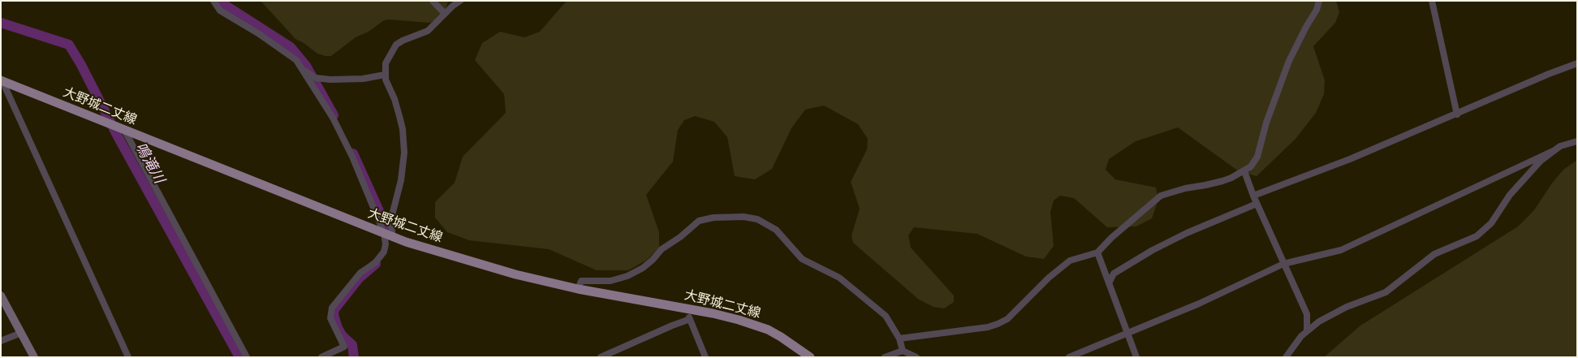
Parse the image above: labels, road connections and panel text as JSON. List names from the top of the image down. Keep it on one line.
{"streets":{"main road":["大野城二丈線"]},"water":["鳴滝川"]}
